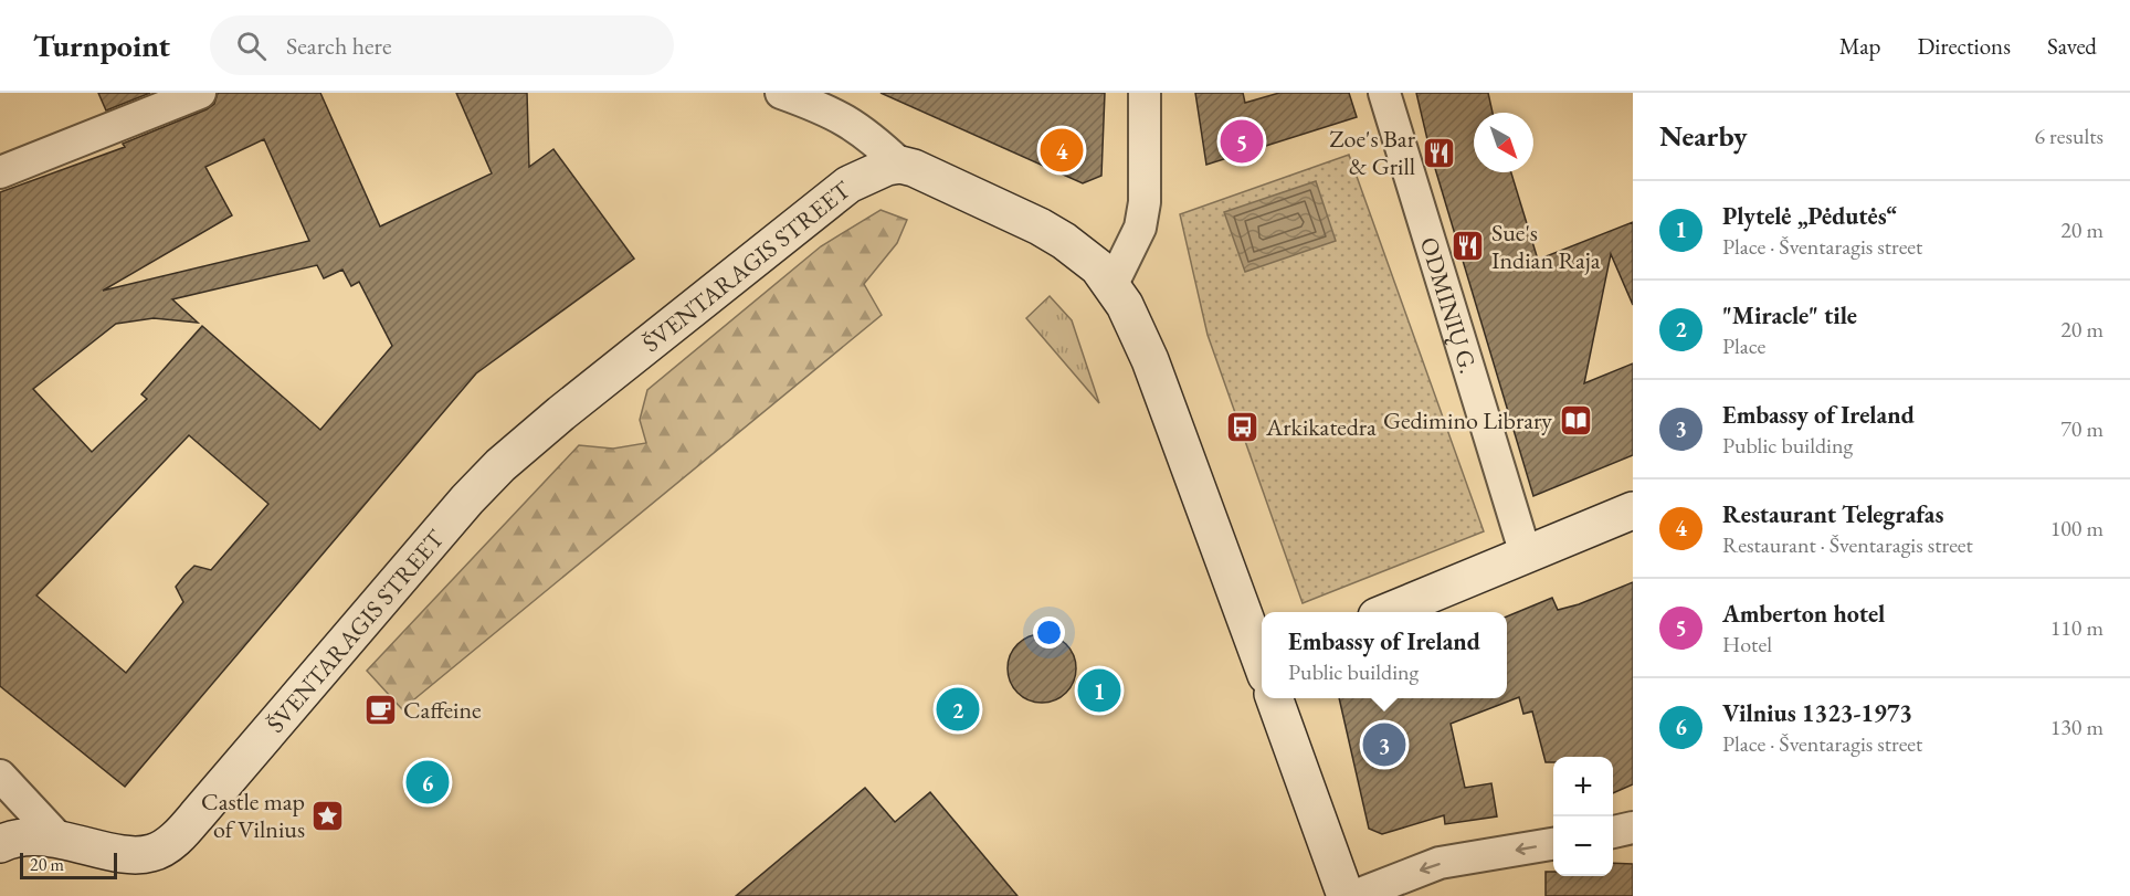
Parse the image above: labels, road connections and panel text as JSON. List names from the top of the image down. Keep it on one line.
{"streets":{"main road":["ŠVENTARAGIS STREET"],"street":["ODMINIŲ G."]},"places":{"restaurant":["Zoe's Bar & Grill","Sue's Indian Raja"],"library":["Gedimino Library"],"bus stop":["Arkikatedra"],"cafe":["Caffeine"],"place":["Castle map of Vilnius"]},"scale_bar":"20 m","north":"bottom right","page":{"header":"Turnpoint","search":"Search here","nav":["Map","Directions","Saved"],"heading":["Nearby","6 results"],"pins":["5","4","1","2","3","6"],"list":[{"mark":"1","name":"Plytelė „Pėdutės“","note":"Place · Šventaragis street","value":"20 m"},{"mark":"2","name":"\"Miracle\" tile","note":"Place","value":"20 m"},{"mark":"3","name":"Embassy of Ireland","note":"Public building","value":"70 m"},{"mark":"4","name":"Restaurant Telegrafas","note":"Restaurant · Šventaragis street","value":"100 m"},{"mark":"5","name":"Amberton hotel","note":"Hotel","value":"110 m"},{"mark":"6","name":"Vilnius 1323-1973","note":"Place · Šventaragis street","value":"130 m"}],"popup":["Embassy of Ireland","Public building"],"map_buttons":["+","−"],"scale":"20 m"}}
